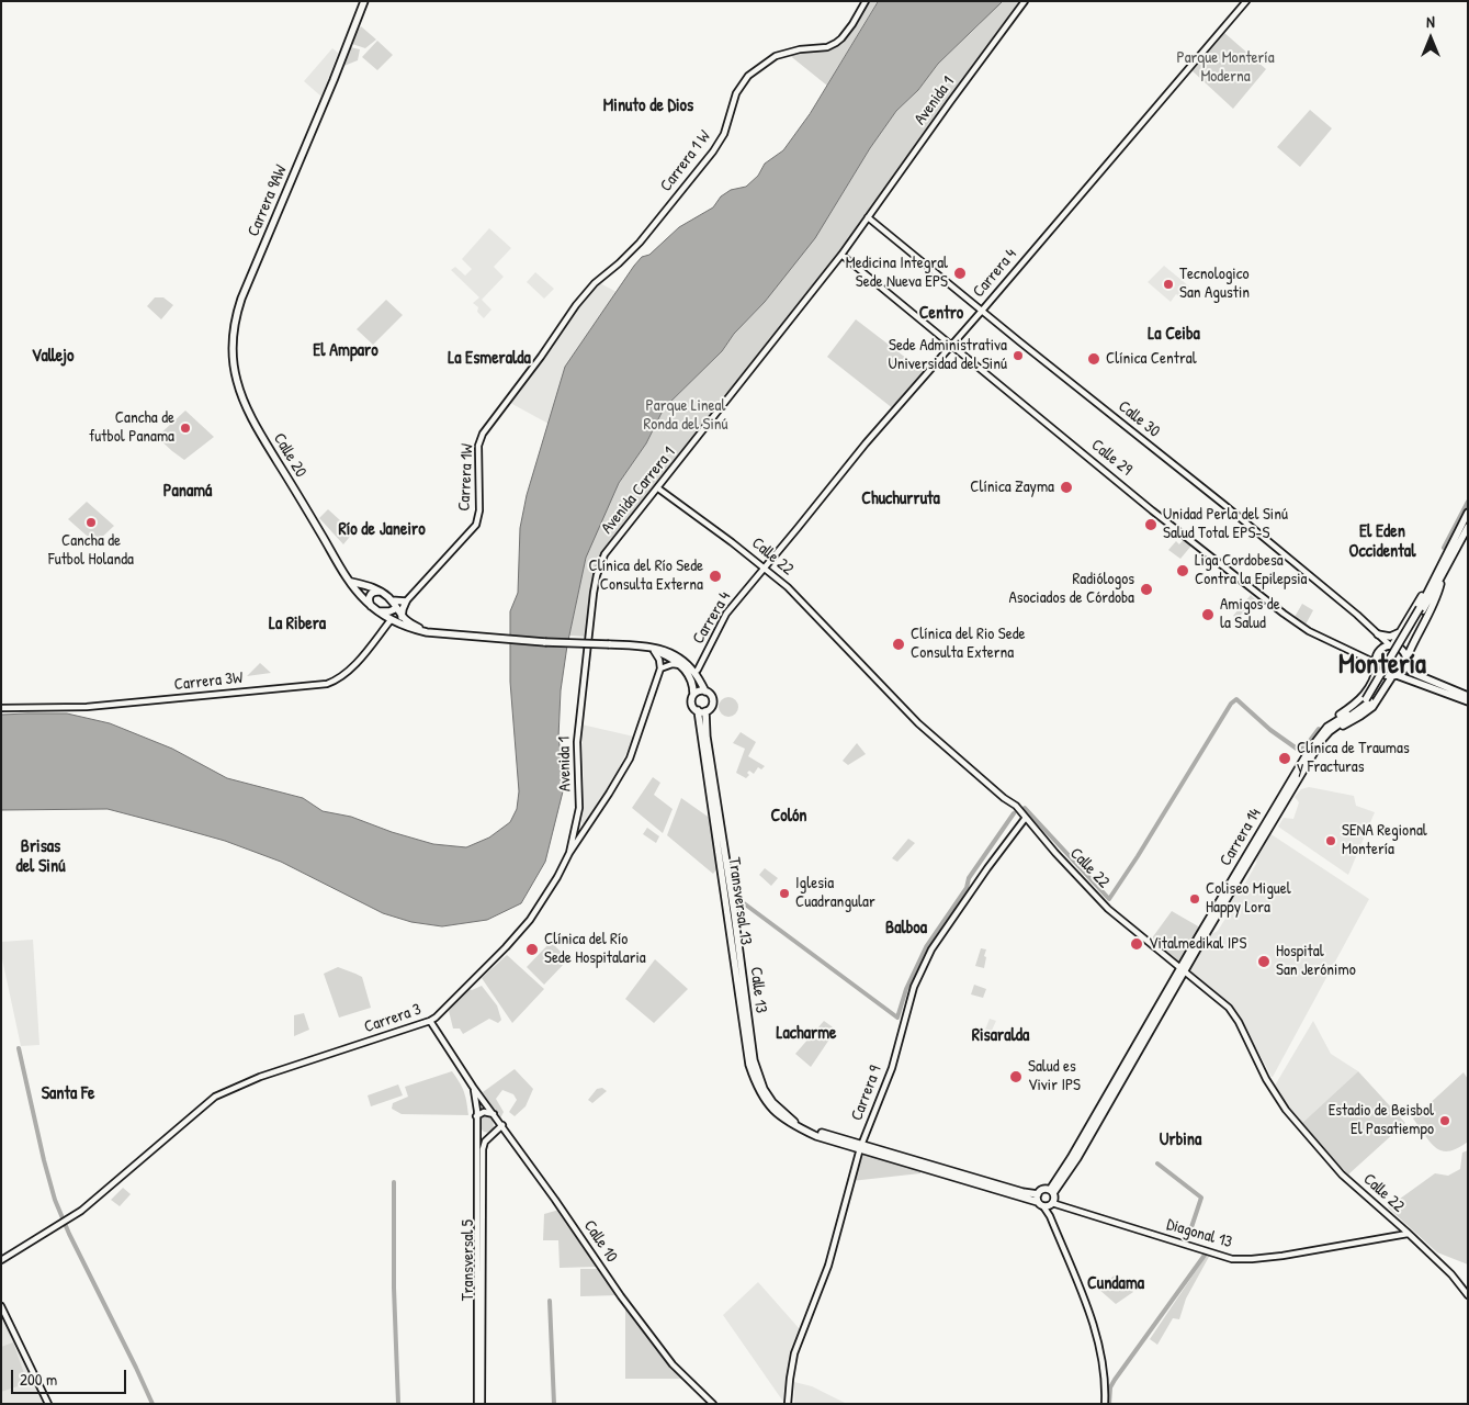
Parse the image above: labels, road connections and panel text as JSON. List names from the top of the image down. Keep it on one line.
{"streets":{"main road":["Carrera 9AW","Calle 20","Carrera 14","Transversal 13","Calle 13"],"street":["Avenida 1","Carrera 1 W","Carrera 4","Calle 30","Calle 29","Carrera 1W","Avenida Carrera 1","Calle 22","Carrera 3W","Carrera 3","Carrera 9","Diagonal 13","Calle 10","Transversal 5"]},"crossings":[["Avenida 1","Calle 30"],["Avenida 1","Avenida Carrera 1"],["Avenida 1","Carrera 3"],["Carrera 1 W","Carrera 1W"],["Carrera 9AW","Calle 20"],["Carrera 4","Calle 30"],["Carrera 4","Calle 29"],["Carrera 4","Calle 22"],["Calle 30","Calle 29"],["Calle 30","Avenida Carrera 1"],["Calle 20","Carrera 3W"],["Calle 29","Avenida Carrera 1"],["Avenida Carrera 1","Calle 22"],["Calle 22","Carrera 14"],["Calle 22","Carrera 9"],["Calle 22","Diagonal 13"],["Transversal 13","Calle 13"],["Calle 13","Carrera 9"],["Calle 13","Diagonal 13"],["Carrera 3","Calle 10"],["Calle 10","Transversal 5"]],"districts":["Minuto de Dios","Centro","La Ceiba","El Amparo","Vallejo","La Esmeralda","Panamá","Chuchurruta","Río de Janeiro","El Eden Occidental","La Ribera","Montería","Colón","Brisas del Sinú","Balboa","Lacharme","Risaralda","Santa Fe","Urbina","Cundama"],"parks":["Parque Montería Moderna","Parque Lineal Ronda del Sinú"],"places":["Medicina Integral Sede Nueva EPS","Tecnologico San Agustin","Sede Administrativa Universidad del Sinú","Clínica Central","Cancha de futbol Panama","Clínica Zayma","Cancha de Futbol Holanda","Unidad Perla del Sinú Salud Total EPS-S","Liga Cordobesa Contra la Epilepsia","Clínica del Río Sede Consulta Externa","Radiólogos Asociados de Córdoba","Amigos de la Salud","Clínica del Rio Sede Consulta Externa","Clínica de Traumas y Fracturas","SENA Regional Montería","Iglesia Cuadrangular","Coliseo Miguel Happy Lora","Vitalmedikal IPS","Clínica del Río Sede Hospitalaria","Hospital San Jerónimo","Salud es Vivir IPS","Estadio de Beisbol El Pasatiempo"],"scale_bar":"200 m","north":"top"}
